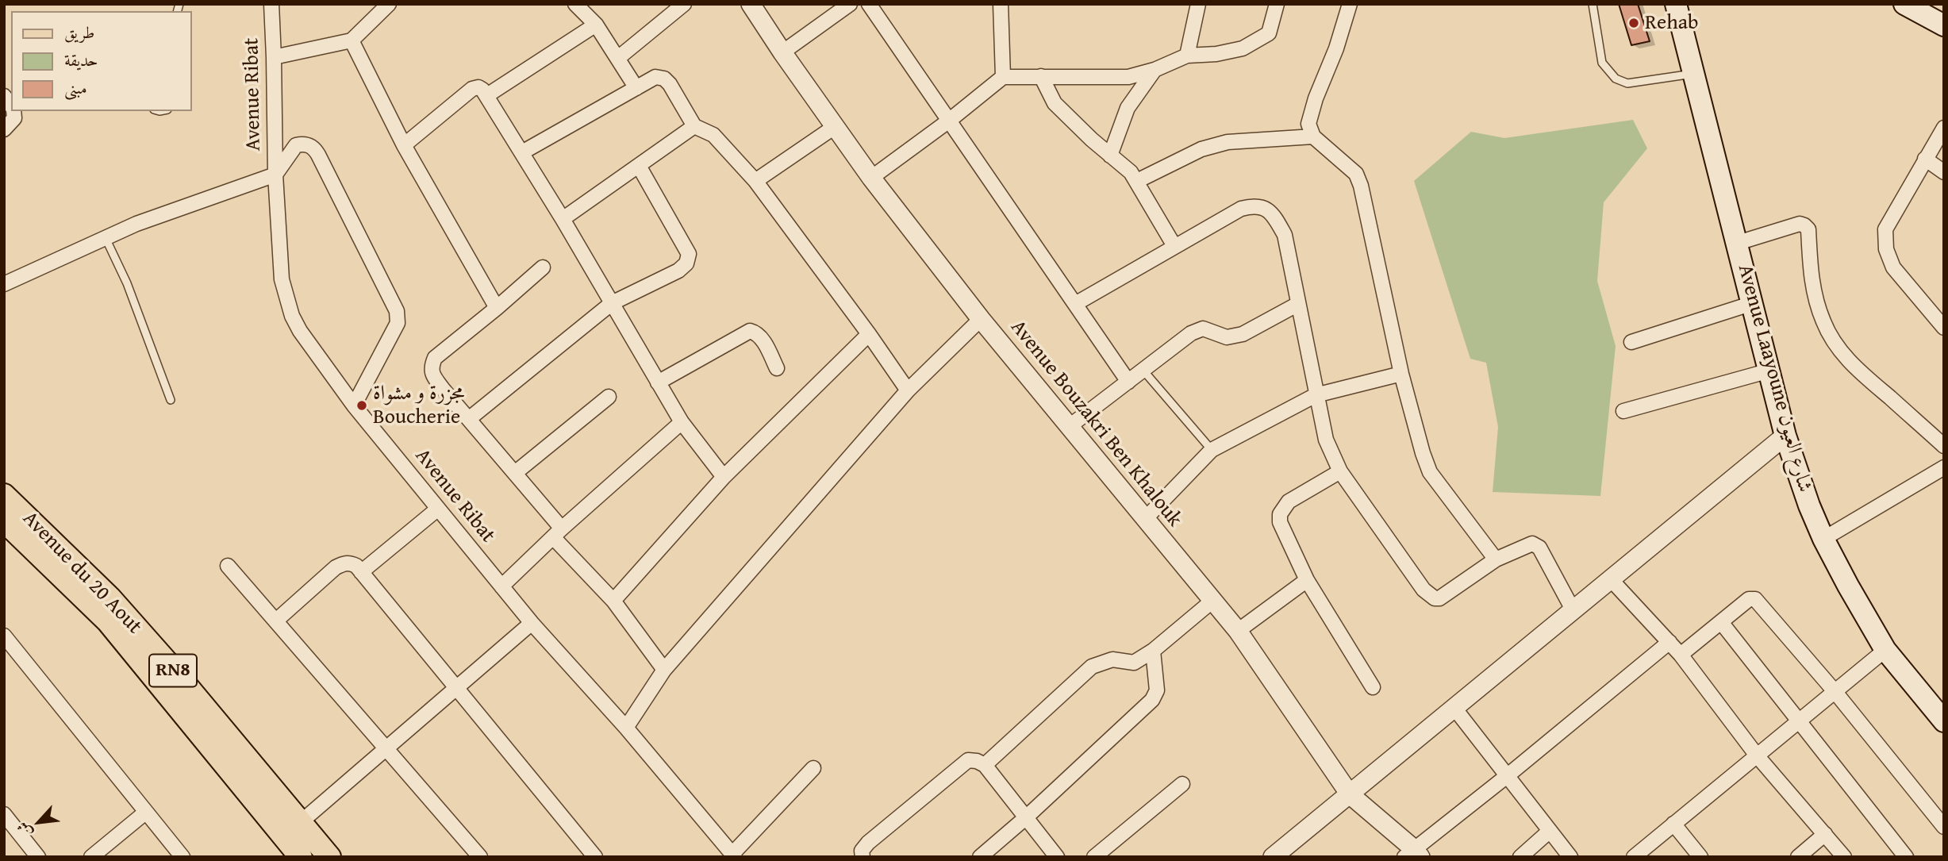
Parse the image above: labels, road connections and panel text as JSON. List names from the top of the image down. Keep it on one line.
{"streets":{"main road":["Avenue Laayoune شارع العيون","Avenue du 20 Aout","RN8"],"street":["Avenue Ribat","Avenue Bouzakri Ben Khalouk"]},"places":["Rehab","مجزرة و مشواة Boucherie"],"legend":["طريق","حديقة","مبنى"],"north":"bottom left"}
